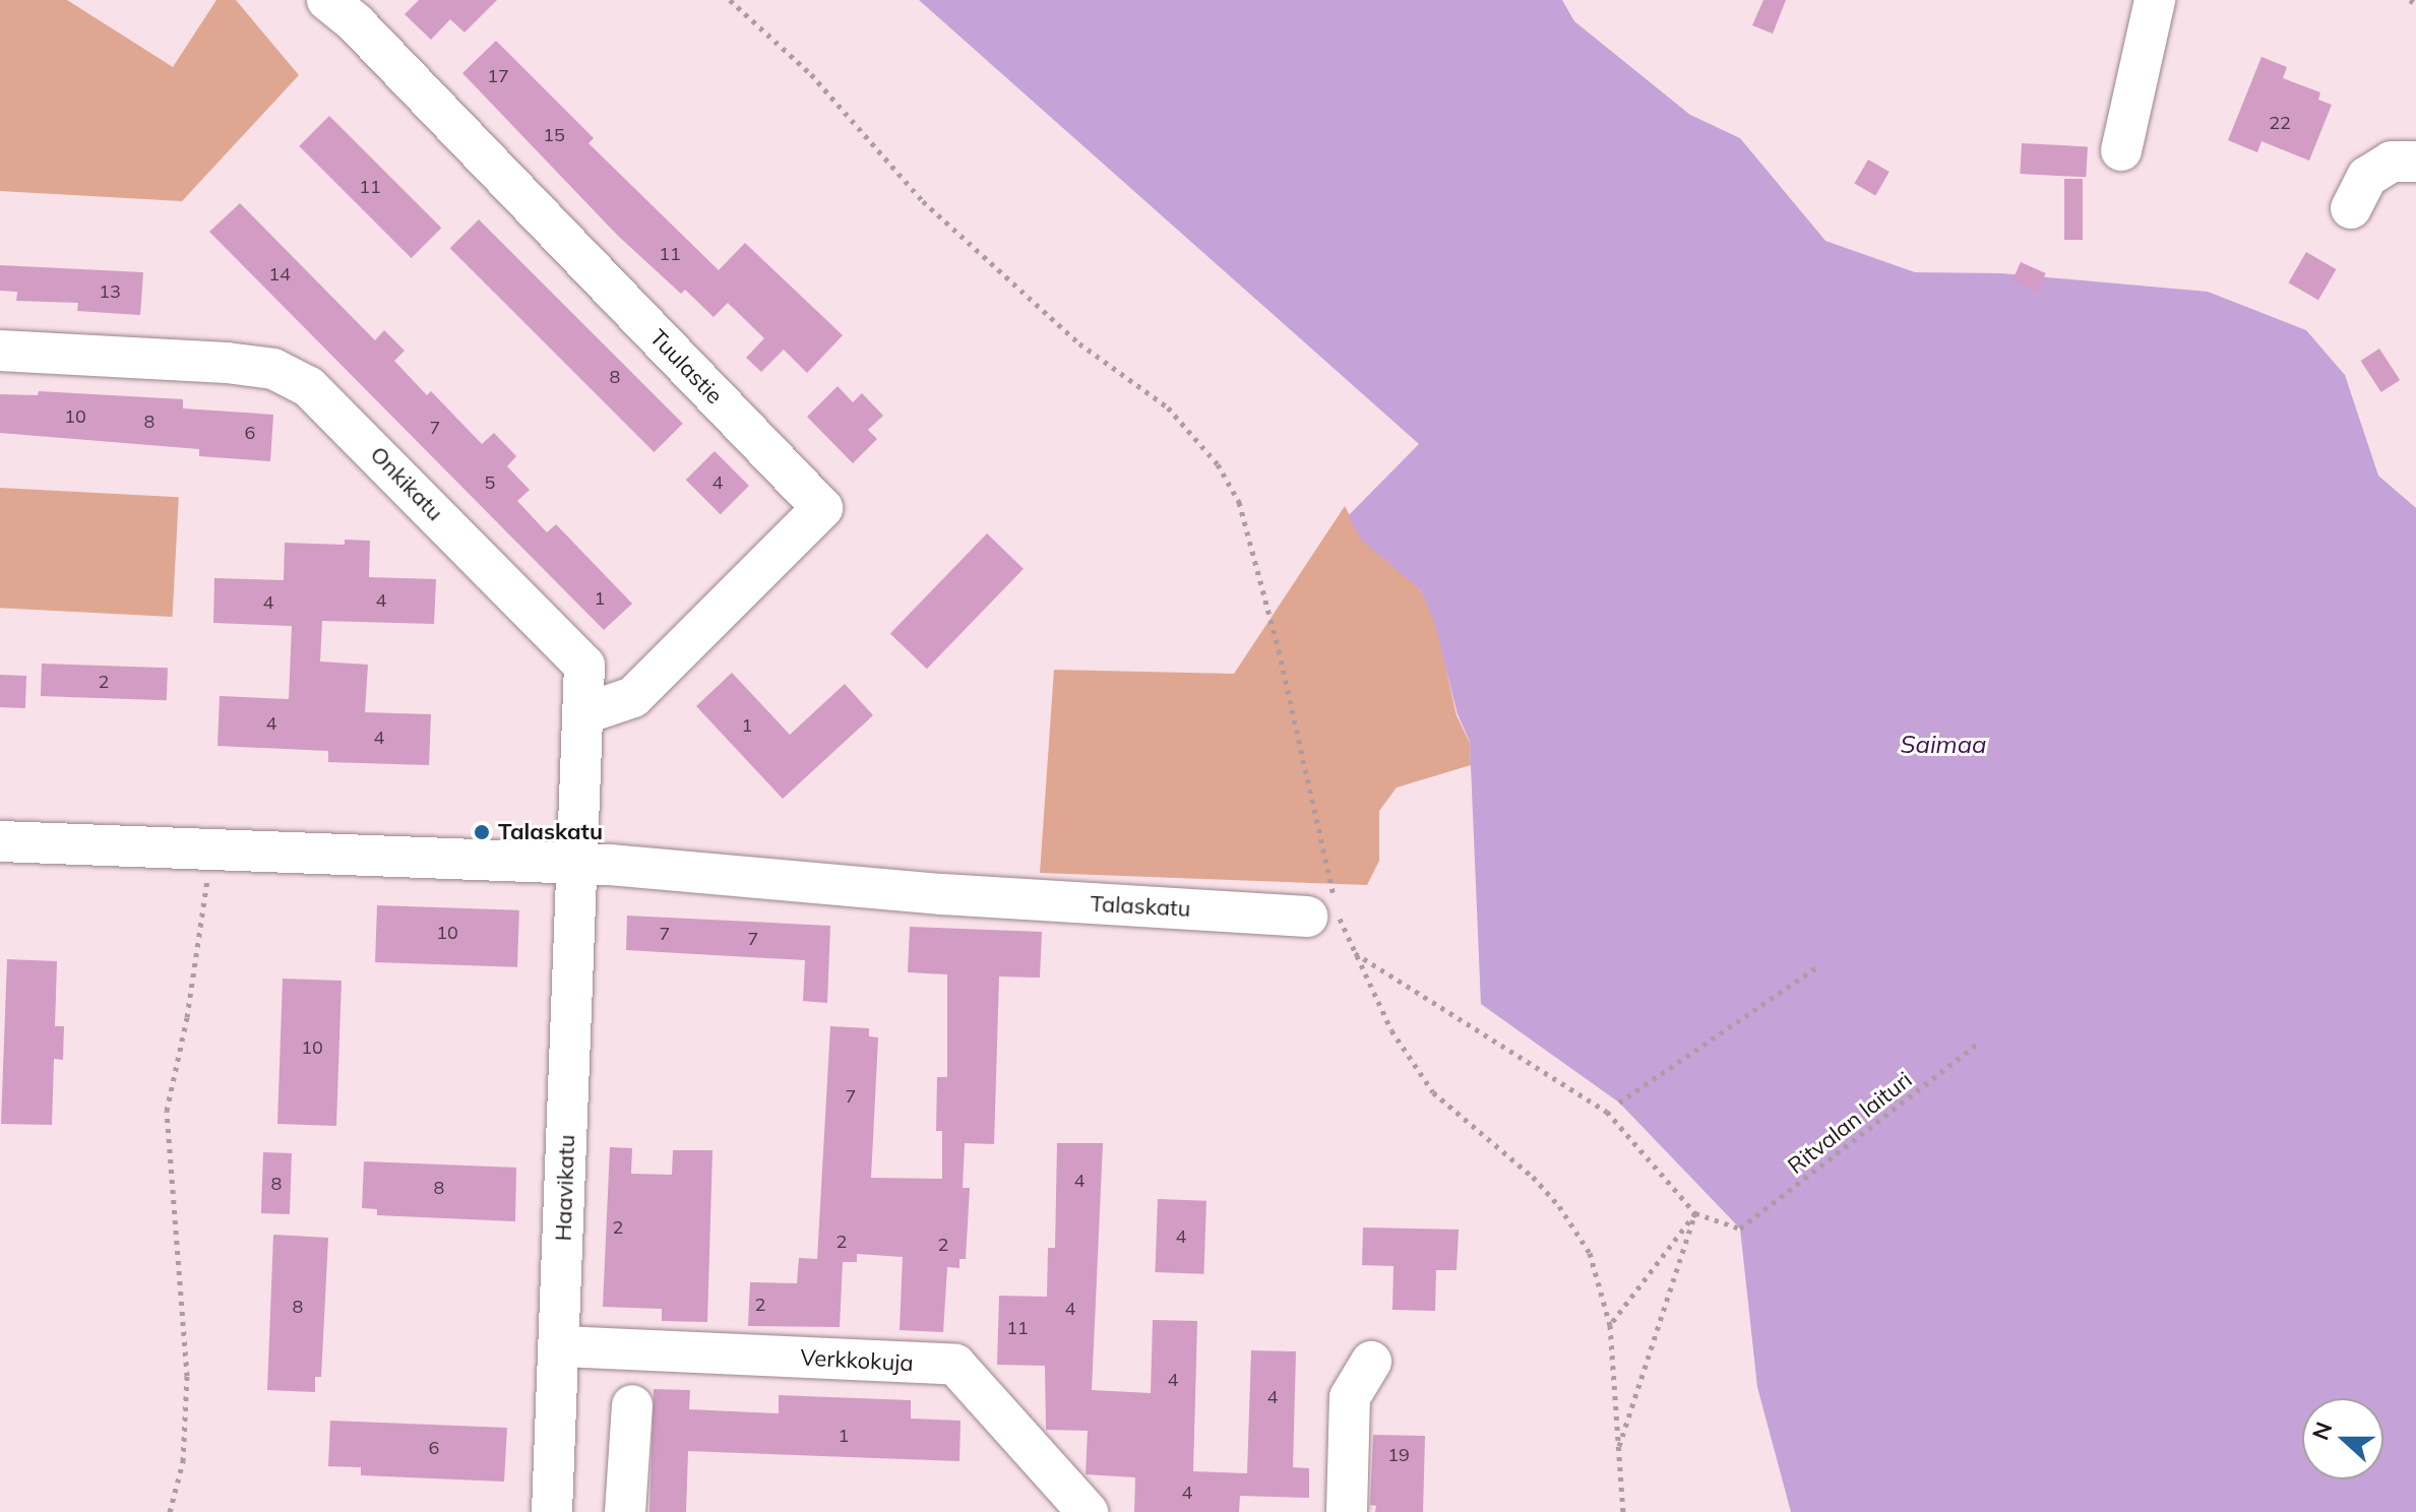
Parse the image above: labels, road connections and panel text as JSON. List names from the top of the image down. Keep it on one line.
{"streets":{"street":["Tuulastie","Onkikatu","Talaskatu","Haavikatu","Verkkokuja"],"path":["Ritvalan laituri"]},"crossings":[["Tuulastie","Onkikatu"],["Onkikatu","Talaskatu"],["Onkikatu","Haavikatu"],["Talaskatu","Haavikatu"],["Haavikatu","Verkkokuja"]],"water":["Saimaa"],"places":["Talaskatu"],"house_numbers":["17","22","15","11","11","14","13","8","10","8","7","6","5","4","1","4","4","2","4","1","4","10","7","7","10","7","4","8","8","2","4","2","2","2","8","4","11","4","4","1","6","19","4"],"north":"left"}
